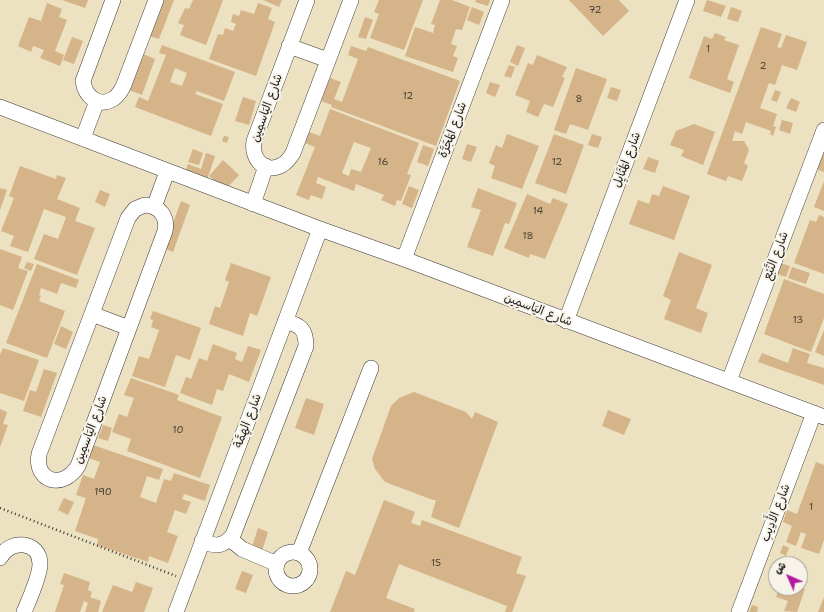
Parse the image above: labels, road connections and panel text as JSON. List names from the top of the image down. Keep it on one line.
{"streets":{"street":["شارع اليَاسمِين","شارع المَجَرَّة","شارع المَثَايِل","شارع النَّبْع","شارع الهِمَّة","شارع الأَدِيب"]},"crossings":[["شارع اليَاسمِين","شارع المَجَرَّة"],["شارع اليَاسمِين","شارع المَثَايِل"],["شارع اليَاسمِين","شارع النَّبْع"],["شارع اليَاسمِين","شارع الهِمَّة"],["شارع اليَاسمِين","شارع الأَدِيب"]],"house_numbers":["72","1","2","12","8","16","12","14","18","13","10","190","1","15"],"north":"top left"}
